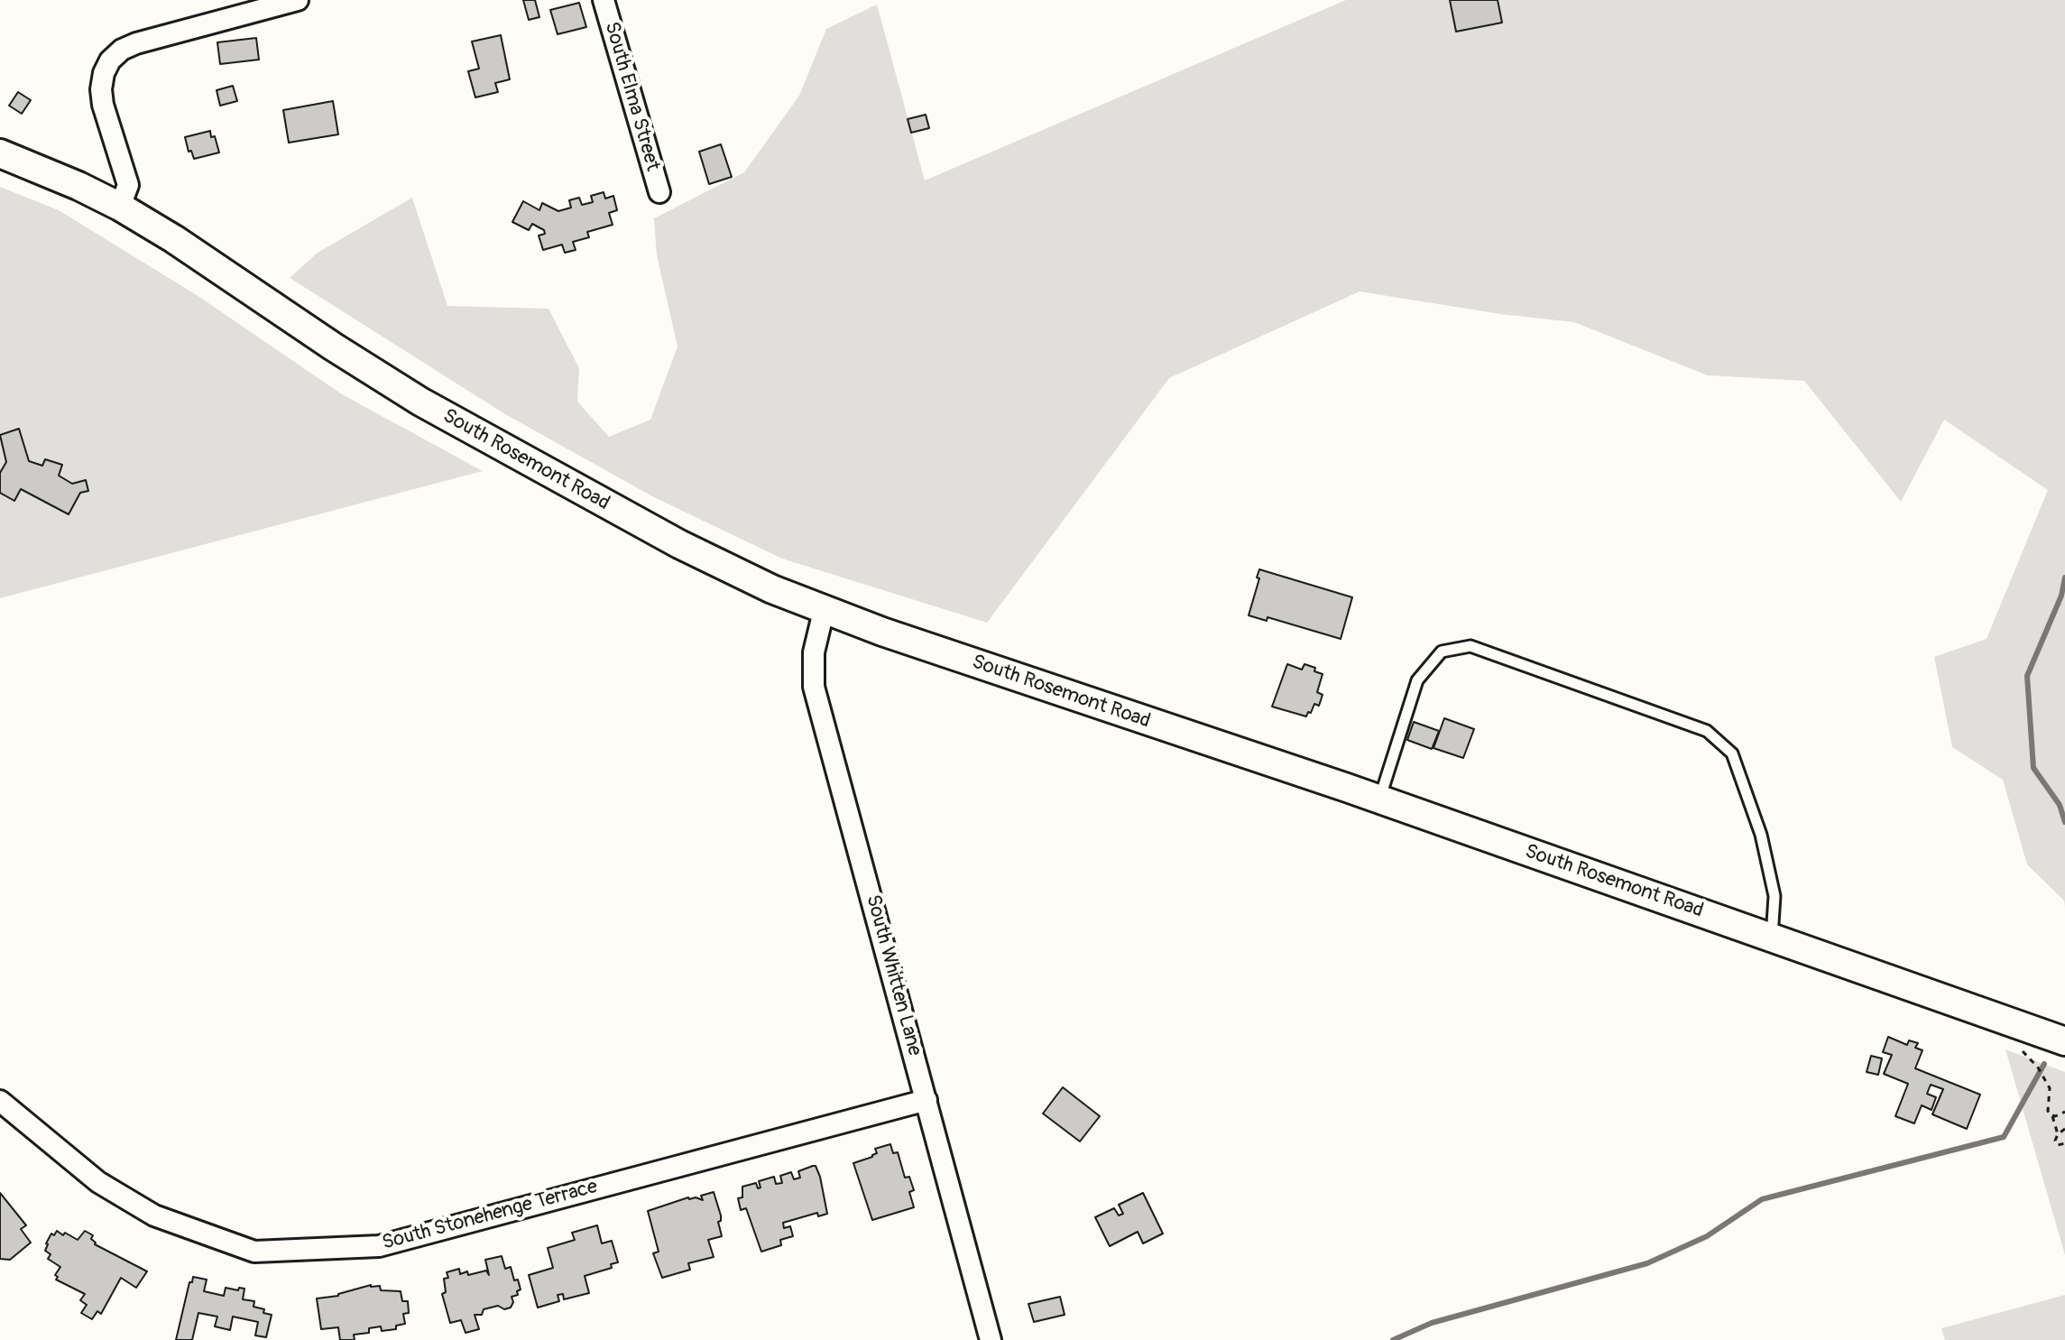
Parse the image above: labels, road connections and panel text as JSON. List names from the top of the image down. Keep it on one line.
{"streets":{"main road":["South Rosemont Road"],"street":["South Elma Street","South Whitten Lane","South Stonehenge Terrace"]},"crossings":[["South Rosemont Road","South Whitten Lane"],["South Whitten Lane","South Stonehenge Terrace"]]}
